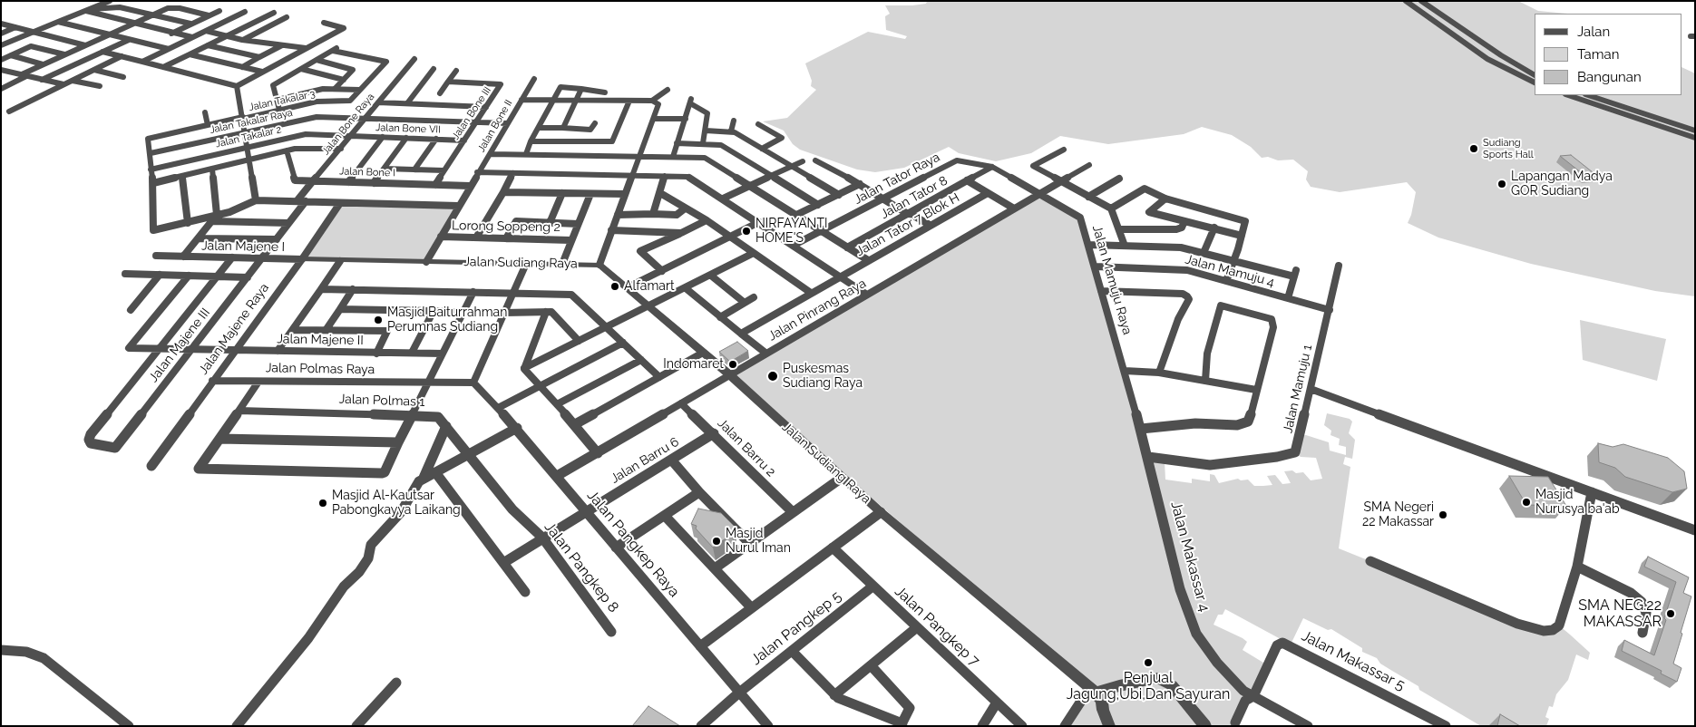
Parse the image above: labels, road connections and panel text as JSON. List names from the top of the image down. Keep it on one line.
{"streets":{"street":["Jalan Takalar 3","Jalan Bone III","Jalan Takalar Raya","Jalan Bone Raya","Jalan Bone II","Jalan Bone VII","Jalan Takalar 2","Jalan Bone I","Jalan Tator Raya","Jalan Tator 8","Jalan Tator 7 Blok H","Lorong Soppeng 2","Jalan Majene I","Jalan Sudiang Raya","Jalan Mamuju 4","Jalan Mamuju Raya","Jalan Pinrang Raya","Jalan Majene Raya","Jalan Majene II","Jalan Majene III","Jalan Polmas Raya","Jalan Mamuju 1","Jalan Polmas 1","Jalan Barru 2","Jalan Barru 6","Jalan Pangkep Raya","Jalan Makassar 4","Jalan Pangkep 8","Jalan Pangkep 7","Jalan Pangkep 5","Jalan Makassar 5"]},"crossings":[["Jalan Takalar 3","Jalan Takalar Raya"],["Jalan Bone III","Jalan Takalar Raya"],["Jalan Bone III","Jalan Bone VII"],["Jalan Bone III","Jalan Bone I"],["Jalan Takalar Raya","Jalan Bone Raya"],["Jalan Takalar Raya","Jalan Bone II"],["Jalan Bone Raya","Jalan Bone VII"],["Jalan Bone Raya","Jalan Takalar 2"],["Jalan Bone Raya","Jalan Bone I"],["Jalan Bone II","Jalan Bone I"],["Jalan Bone II","Lorong Soppeng 2"],["Jalan Bone II","Jalan Sudiang Raya"],["Jalan Bone VII","Jalan Takalar 2"],["Jalan Tator Raya","Jalan Tator 8"],["Jalan Tator Raya","Jalan Mamuju Raya"],["Jalan Tator Raya","Jalan Pinrang Raya"],["Jalan Majene I","Jalan Sudiang Raya"],["Jalan Majene I","Jalan Majene Raya"],["Jalan Majene I","Jalan Majene III"],["Jalan Sudiang Raya","Jalan Pinrang Raya"],["Jalan Sudiang Raya","Jalan Majene Raya"],["Jalan Mamuju 4","Jalan Mamuju Raya"],["Jalan Mamuju 4","Jalan Mamuju 1"],["Jalan Mamuju Raya","Jalan Pinrang Raya"],["Jalan Mamuju Raya","Jalan Makassar 4"],["Jalan Pinrang Raya","Jalan Barru 2"],["Jalan Pinrang Raya","Jalan Pangkep Raya"],["Jalan Majene Raya","Jalan Majene II"],["Jalan Majene Raya","Jalan Polmas Raya"],["Jalan Majene II","Jalan Majene III"],["Jalan Polmas Raya","Jalan Pangkep Raya"],["Jalan Mamuju 1","Jalan Makassar 4"],["Jalan Polmas 1","Jalan Pangkep 8"],["Jalan Barru 2","Jalan Barru 6"],["Jalan Barru 6","Jalan Pangkep Raya"],["Jalan Barru 6","Jalan Pangkep 8"],["Jalan Pangkep Raya","Jalan Pangkep 5"],["Jalan Makassar 4","Jalan Makassar 5"],["Jalan Pangkep 7","Jalan Pangkep 5"]],"places":["Sudiang Sports Hall","Lapangan Madya GOR Sudiang","NIRFAYANTI HOME'S","Alfamart","Masjid Baiturrahman Perumnas Sudiang","Indomaret","Puskesmas Sudiang Raya","Masjid Nurusya ba'ab","Masjid Al-Kautsar Pabongkayya Laikang","SMA Negeri 22 Makassar","Masjid Nurul Iman","SMA NEG.22 MAKASSAR","Penjual Jagung,Ubi,Dan Sayuran"],"legend":["Jalan","Taman","Bangunan"]}
